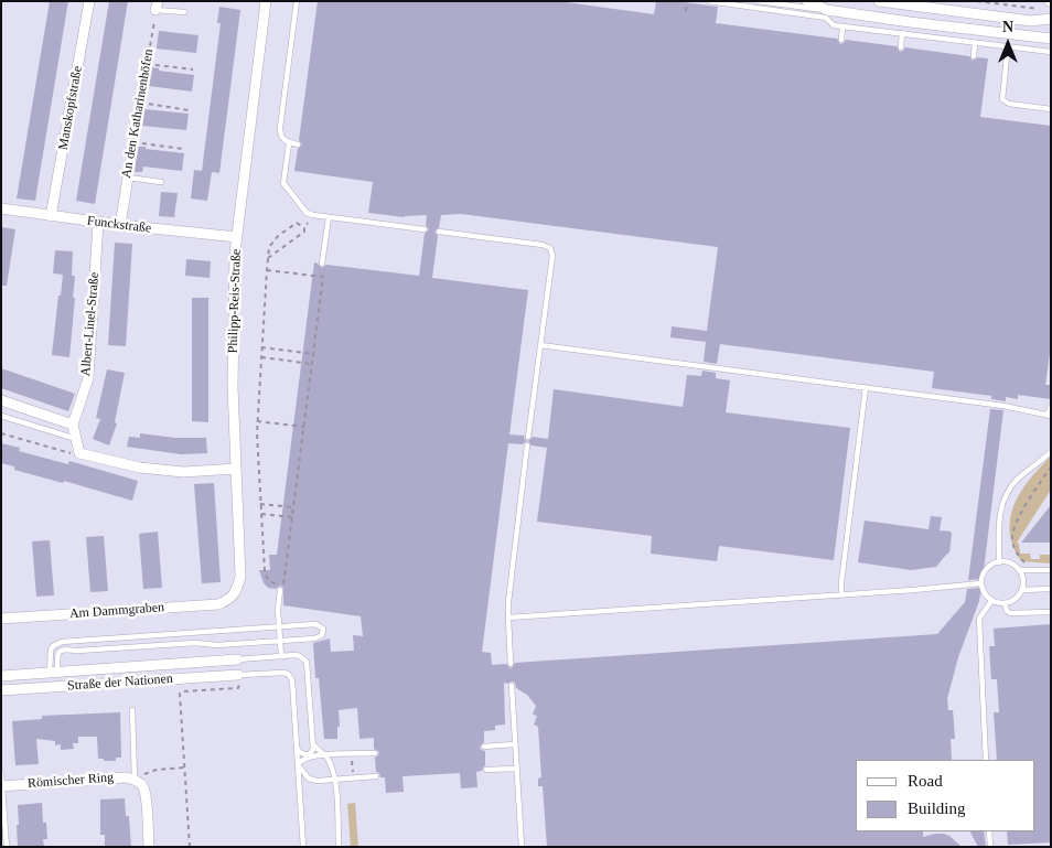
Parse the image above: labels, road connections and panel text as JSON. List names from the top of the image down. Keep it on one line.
{"streets":{"street":["Manskopfstraße","An den Katharinenhöfen","Funckstraße","Philipp-Reis-Straße","Albert-Linel-Straße","Am Dammgraben","Straße der Nationen","Römischer Ring"]},"crossings":[["Manskopfstraße","Funckstraße"],["An den Katharinenhöfen","Funckstraße"],["Funckstraße","Philipp-Reis-Straße"],["Funckstraße","Albert-Linel-Straße"],["Philipp-Reis-Straße","Am Dammgraben"]],"legend":["Road","Building"],"north":"top"}
